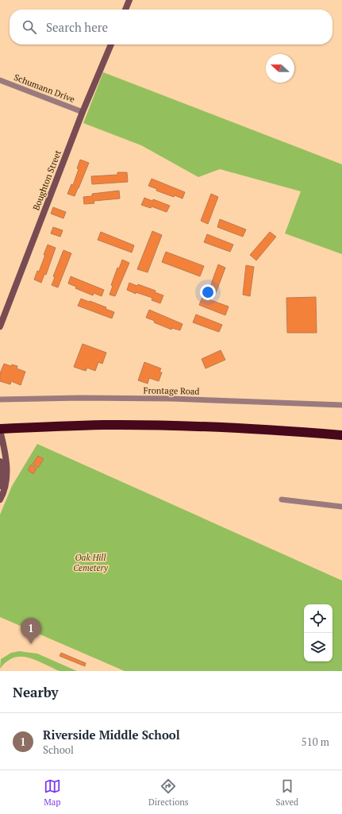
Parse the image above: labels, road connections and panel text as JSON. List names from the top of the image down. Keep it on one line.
{"streets":{"street":["Schumann Drive","Boughton Street","Frontage Road"]},"crossings":[["Schumann Drive","Boughton Street"]],"parks":["Oak Hill Cemetery"],"north":"left","page":{"search":"Search here","pins":"1","heading":"Nearby","list":[{"mark":"1","name":"Riverside Middle School","note":"School","value":"510 m"}],"nav":["Map","Directions","Saved"]}}
